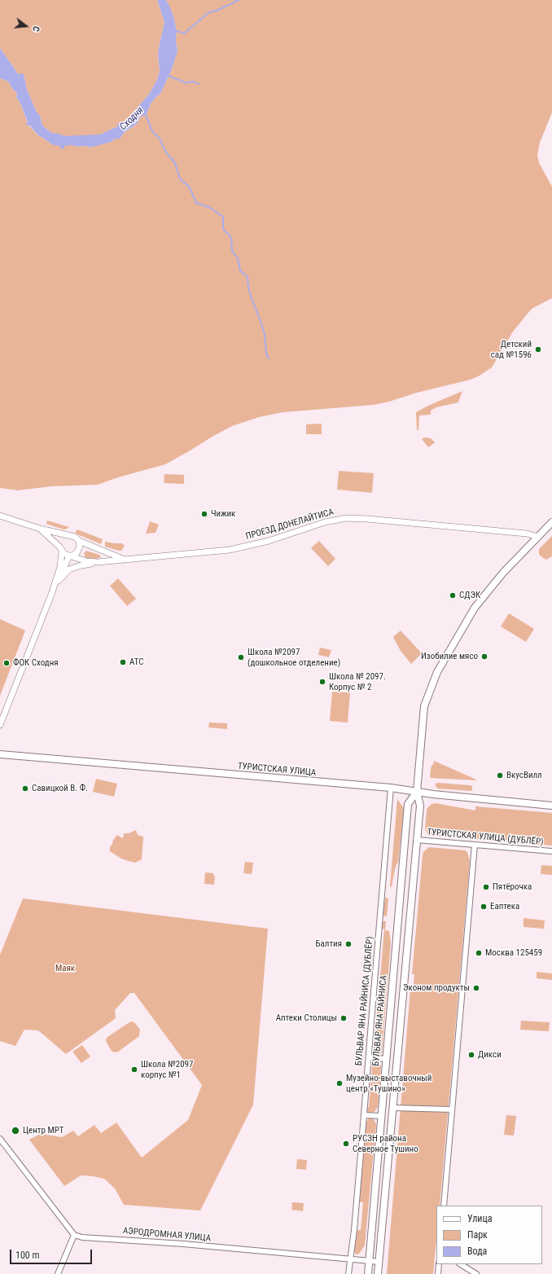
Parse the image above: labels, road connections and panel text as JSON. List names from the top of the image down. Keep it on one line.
{"streets":{"main road":["ТУРИСТСКАЯ УЛИЦА","БУЛЬВАР ЯНА РАЙНИСА"],"street":["ПРОЕЗД ДОНЕЛАЙТИСА","ТУРИСТСКАЯ УЛИЦА (ДУБЛЁР)","БУЛЬВАР ЯНА РАЙНИСА (ДУБЛЁР)","АЭРОДРОМНАЯ УЛИЦА"]},"crossings":[["ПРОЕЗД ДОНЕЛАЙТИСА","БУЛЬВАР ЯНА РАЙНИСА"],["ТУРИСТСКАЯ УЛИЦА","БУЛЬВАР ЯНА РАЙНИСА (ДУБЛЁР)"],["ТУРИСТСКАЯ УЛИЦА","БУЛЬВАР ЯНА РАЙНИСА"],["ТУРИСТСКАЯ УЛИЦА (ДУБЛЁР)","БУЛЬВАР ЯНА РАЙНИСА"],["БУЛЬВАР ЯНА РАЙНИСА (ДУБЛЁР)","АЭРОДРОМНАЯ УЛИЦА"],["БУЛЬВАР ЯНА РАЙНИСА","АЭРОДРОМНАЯ УЛИЦА"]],"water":["Сходня"],"parks":["Маяк"],"places":["Детский сад №1596","Чижик","СДЭК","Изобилие мясо","Школа №2097 (дошкольное отделение)","АТС","ФОК Сходня","Школа № 2097. Корпус № 2","ВкусВилл","Савицкой В. Ф.","Пятёрочка","Еаптека","Балтия","Москва 125459","Эконом продукты","Аптеки Столицы","Дикси","Школа №2097 корпус №1","Музейно-выставочный центр «Тушино»","Центр МРТ","РУСЗН района Северное Тушино"],"legend":["Улица","Парк","Вода"],"scale_bar":"100 m","north":"right"}
